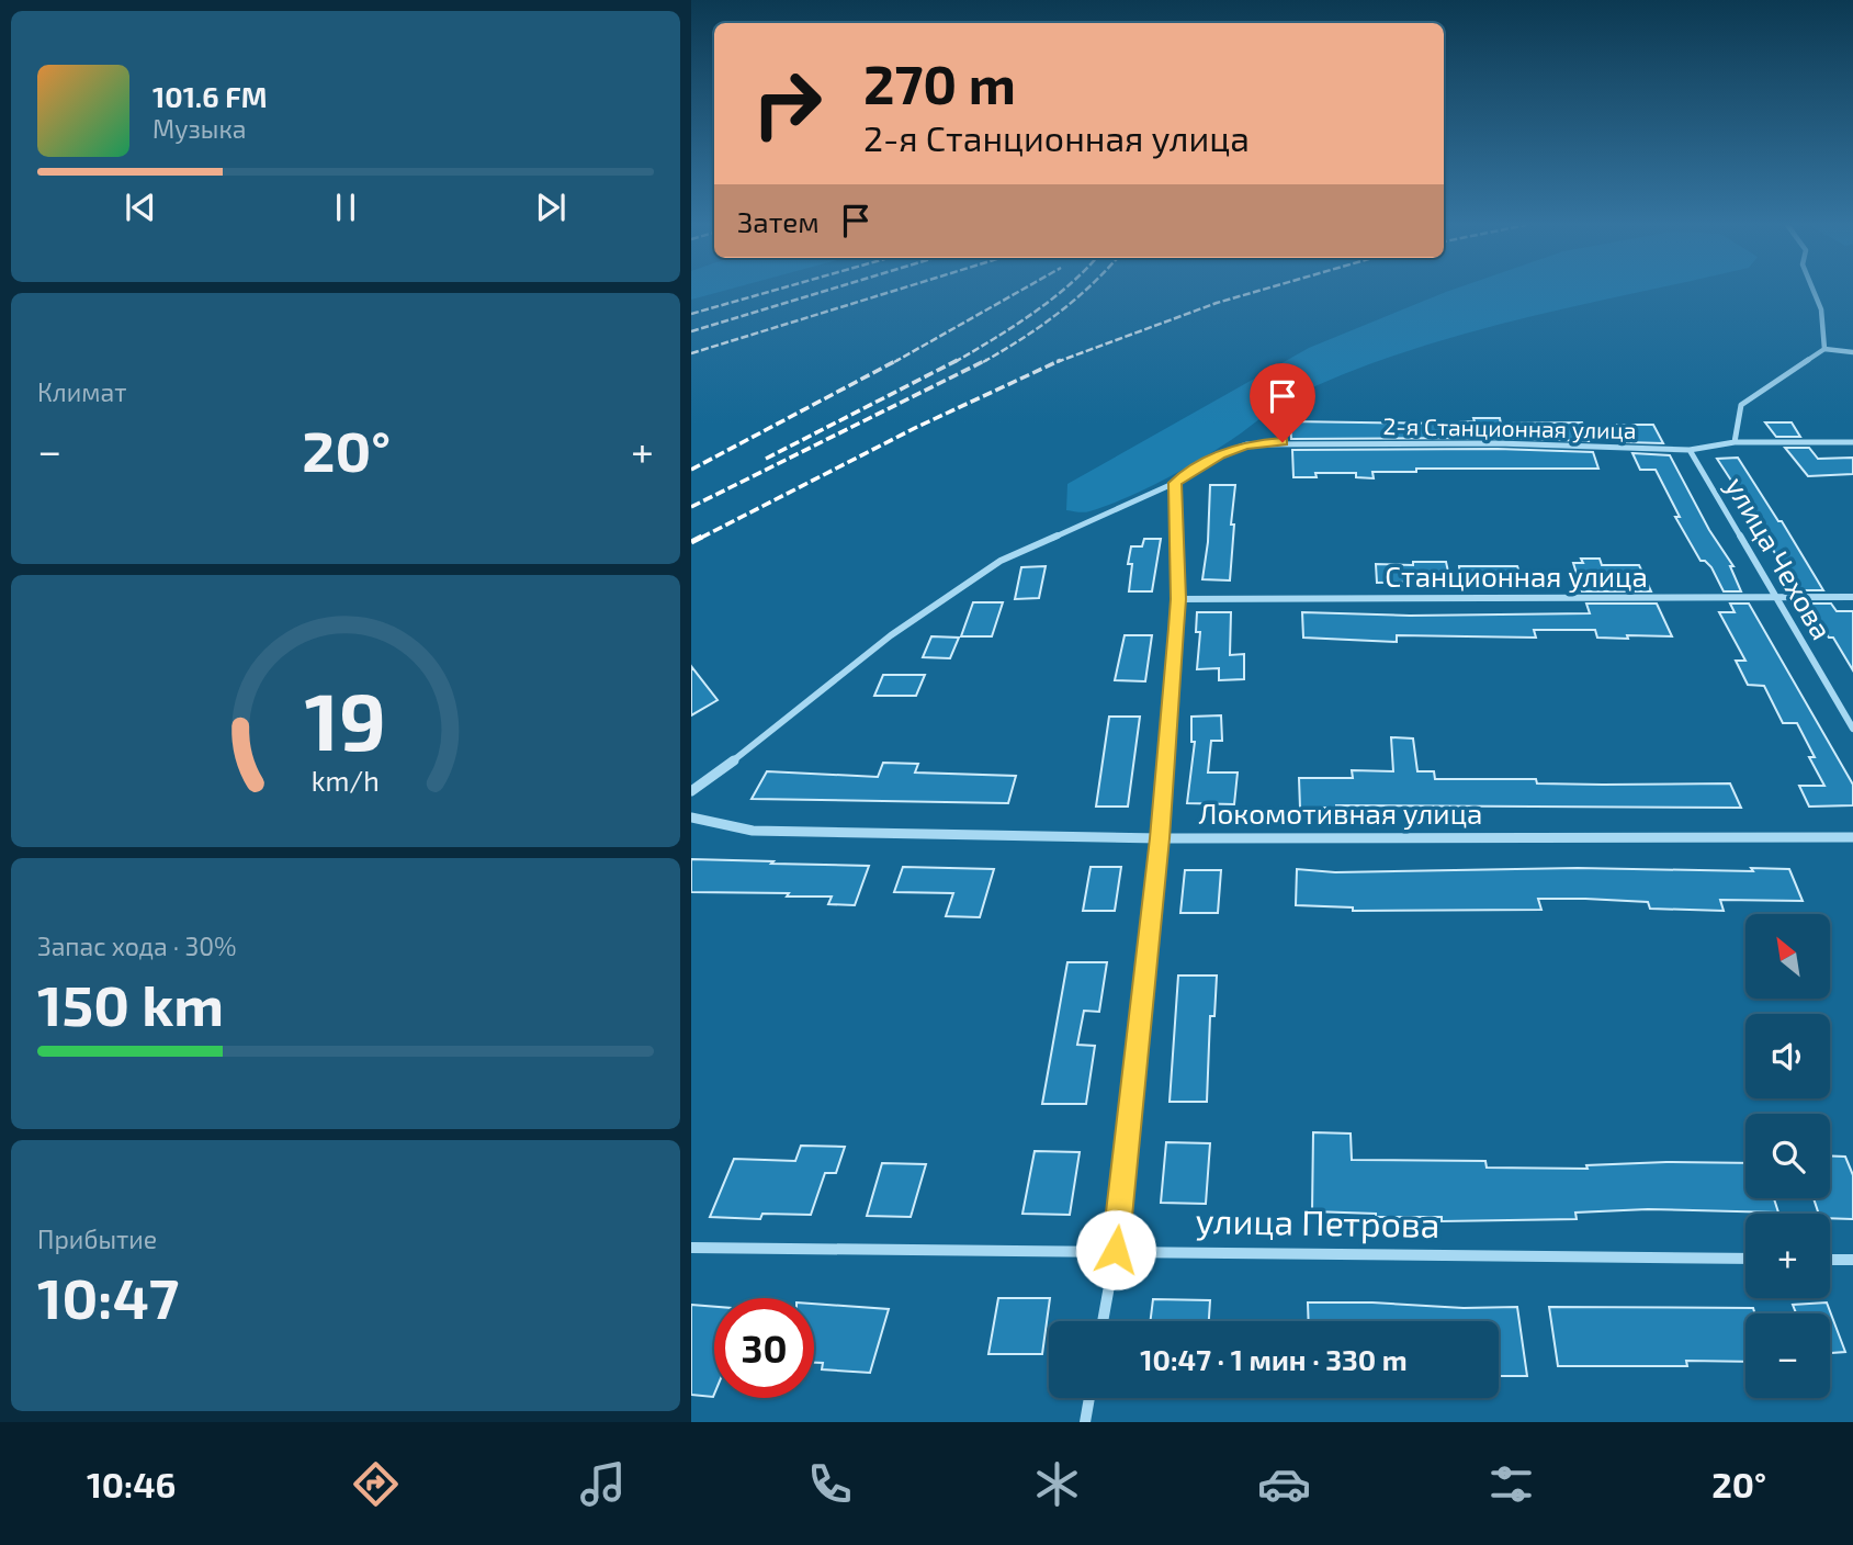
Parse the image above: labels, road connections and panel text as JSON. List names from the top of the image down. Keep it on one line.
{"streets":{"street":["2-я Станционная улица","улица Чехова","Станционная улица","Локомотивная улица","улица Петрова"]},"crossings":[["2-я Станционная улица","улица Чехова"],["улица Чехова","Станционная улица"]],"north":"top left","page":{"turn":["270 m","2-я Станционная улица"],"song":["101.6 FM","Музыка"],"then":"Затем","tile":["Климат",["Запас хода · 30%","150 km"],["Прибытие","10:47"]],"heat":["−","20°","+"],"map_buttons":["+","−"],"limit":"30","trip":"10:47 · 1 мин · 330 m","tabs":["10:46","20°"],"gauge":["19","km/h"]}}
